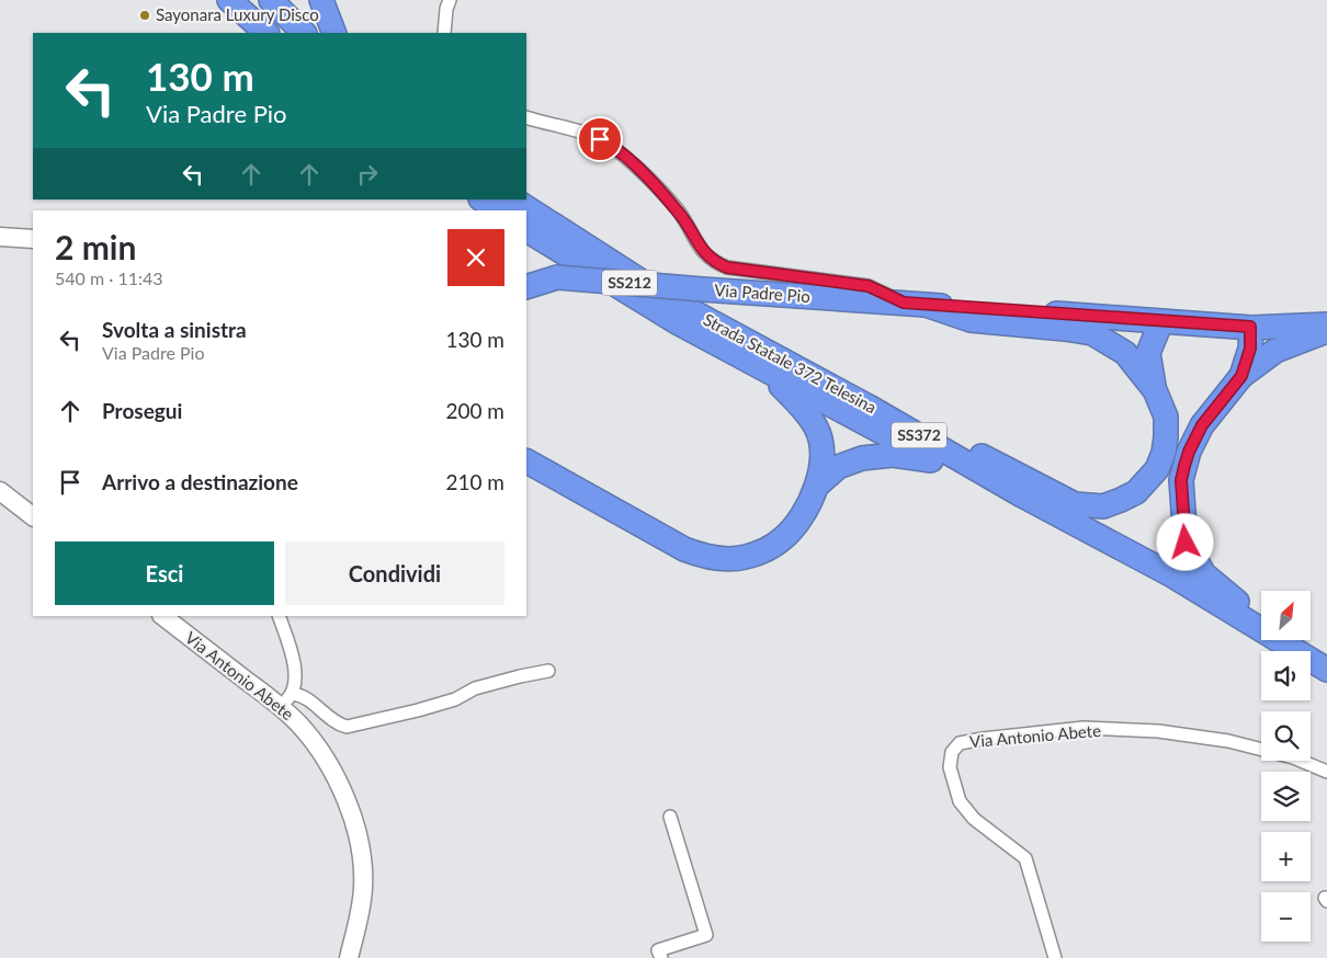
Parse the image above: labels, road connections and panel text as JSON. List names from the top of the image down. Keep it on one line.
{"streets":{"highway":["SS212","Via Padre Pio","Strada Statale 372 Telesina","SS372"],"main road":["Via Antonio Abete"]},"places":["Sayonara Luxury Disco"],"north":"top right","page":{"turn":["130 m","Via Padre Pio"],"heading":["2 min","540 m · 11:43"],"list":[{"name":"Svolta a sinistra","note":"Via Padre Pio","value":"130 m"},{"name":"Prosegui","value":"200 m"},{"name":"Arrivo a destinazione","value":"210 m"}],"buttons":["Esci","Condividi"],"map_buttons":["+","−"]}}
